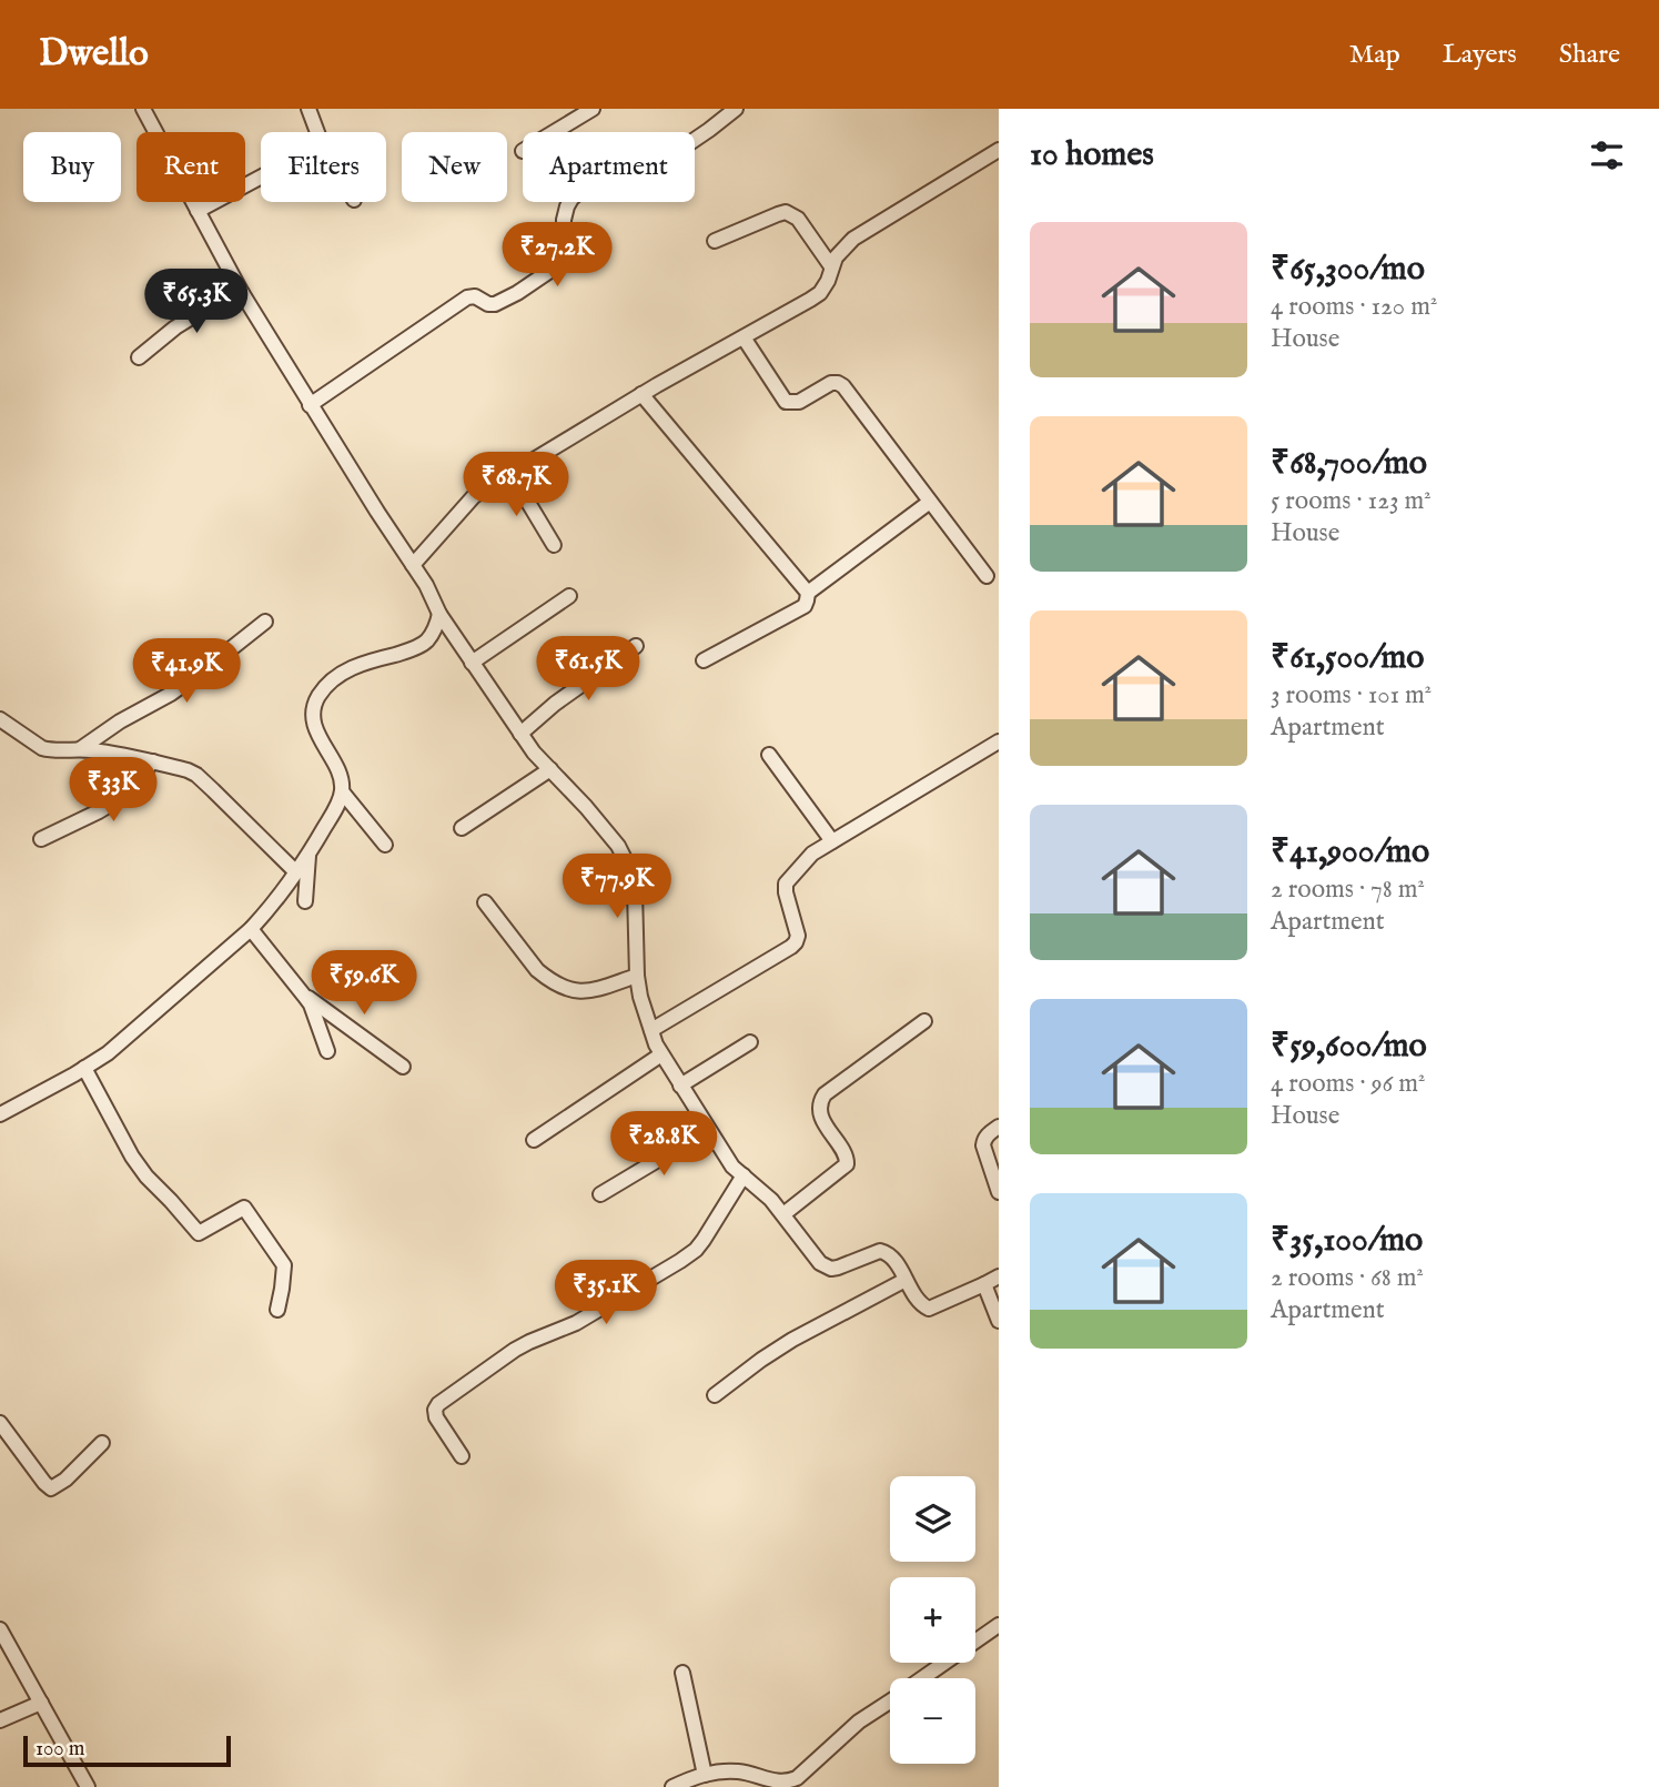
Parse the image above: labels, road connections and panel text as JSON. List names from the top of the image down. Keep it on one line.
{"scale_bar":"100 m","page":{"header":"Dwello","nav":["Map","Layers","Share"],"heading":"10 homes","chip":["Buy","Rent","Filters","New","Apartment"],"list":[{"name":"₹65,300/mo","note":"4 rooms · 120 m² · House"},{"name":"₹68,700/mo","note":"5 rooms · 123 m² · House"},{"name":"₹61,500/mo","note":"3 rooms · 101 m² · Apartment"},{"name":"₹41,900/mo","note":"2 rooms · 78 m² · Apartment"},{"name":"₹59,600/mo","note":"4 rooms · 96 m² · House"},{"name":"₹35,100/mo","note":"2 rooms · 68 m² · Apartment"}],"price":["₹27.2K","₹65.3K","₹68.7K","₹61.5K","₹41.9K","₹33K","₹77.9K","₹59.6K","₹28.8K","₹35.1K"],"map_buttons":["+","−"],"scale":"100 m"}}
